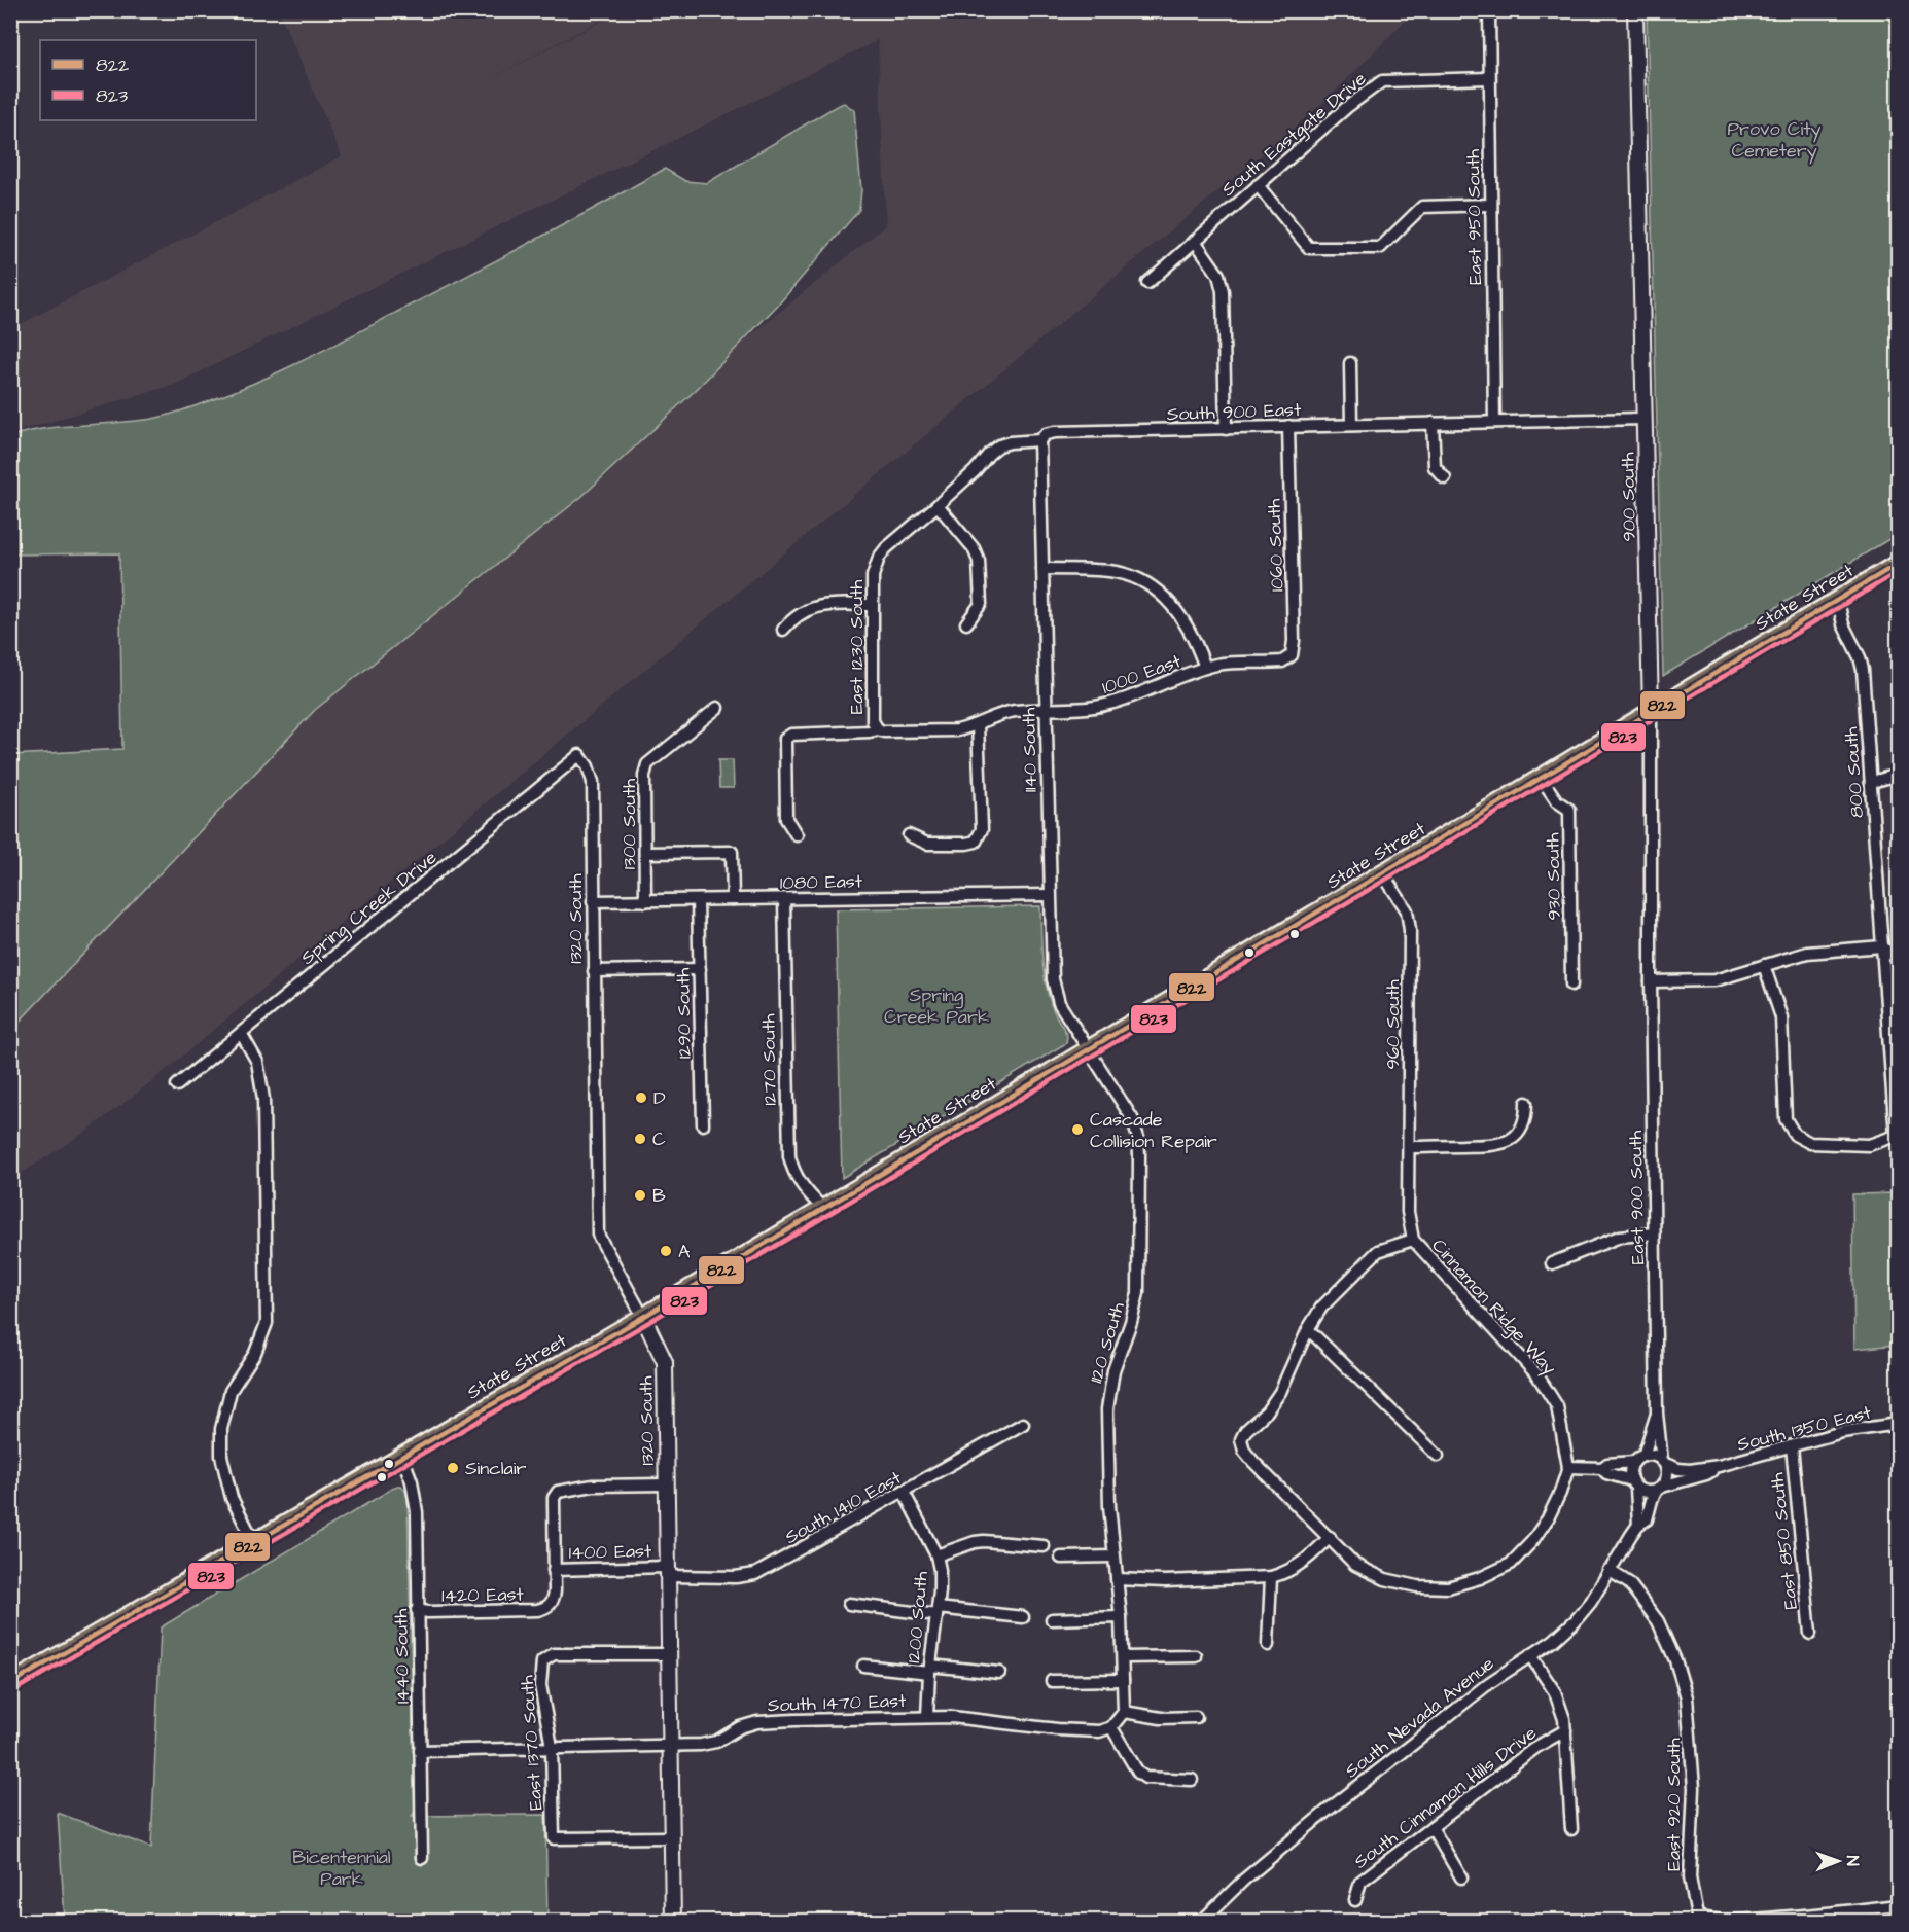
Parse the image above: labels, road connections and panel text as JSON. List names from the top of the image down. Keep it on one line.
{"streets":{"main road":["State Street"],"street":["South Eastgate Drive","East 950 South","South 900 East","900 South","1060 South","East 1230 South","1000 East","1140 South","800 South","1300 South","930 South","1080 East","Spring Creek Drive","1320 South","1290 South","960 South","1270 South","East 900 South","Cinnamon Ridge Way","1120 South","South 1350 East","South 1410 East","East 850 South","1400 East","1420 East","1200 South","1440 South","South 1470 East","South Nevada Avenue","East 1370 South","South Cinnamon Hills Drive","East 920 South"]},"crossings":[["South Eastgate Drive","East 950 South"],["East 950 South","South 900 East"],["South 900 East","900 South"],["South 900 East","1060 South"],["South 900 East","East 1230 South"],["South 900 East","1140 South"],["900 South","State Street"],["900 South","East 900 South"],["1060 South","1000 East"],["State Street","1140 South"],["State Street","800 South"],["State Street","930 South"],["State Street","1320 South"],["State Street","960 South"],["State Street","1270 South"],["State Street","1120 South"],["State Street","1440 South"],["East 1230 South","1000 East"],["1000 East","1140 South"],["1140 South","1080 East"],["1140 South","1120 South"],["1300 South","1080 East"],["1080 East","1320 South"],["1080 East","1290 South"],["1080 East","1270 South"],["Spring Creek Drive","1320 South"],["1320 South","South 1410 East"],["1320 South","1400 East"],["1320 South","South 1470 East"],["1320 South","East 1370 South"],["960 South","Cinnamon Ridge Way"],["East 900 South","South 1350 East"],["East 900 South","South Nevada Avenue"],["South 1350 East","East 850 South"],["South 1350 East","South Nevada Avenue"],["South 1410 East","1400 East"],["South 1410 East","1200 South"],["1400 East","1420 East"],["1420 East","1440 South"],["1200 South","South 1470 East"],["1440 South","South 1470 East"],["South 1470 East","East 1370 South"],["South Nevada Avenue","East 920 South"]],"parks":["Provo City Cemetery","Spring Creek Park","Bicentennial Park"],"places":["D","Cascade Collision Repair","C","B","A","Sinclair"],"lines":["transit line 822","transit line 823"],"legend":["822","823"],"north":"right"}
